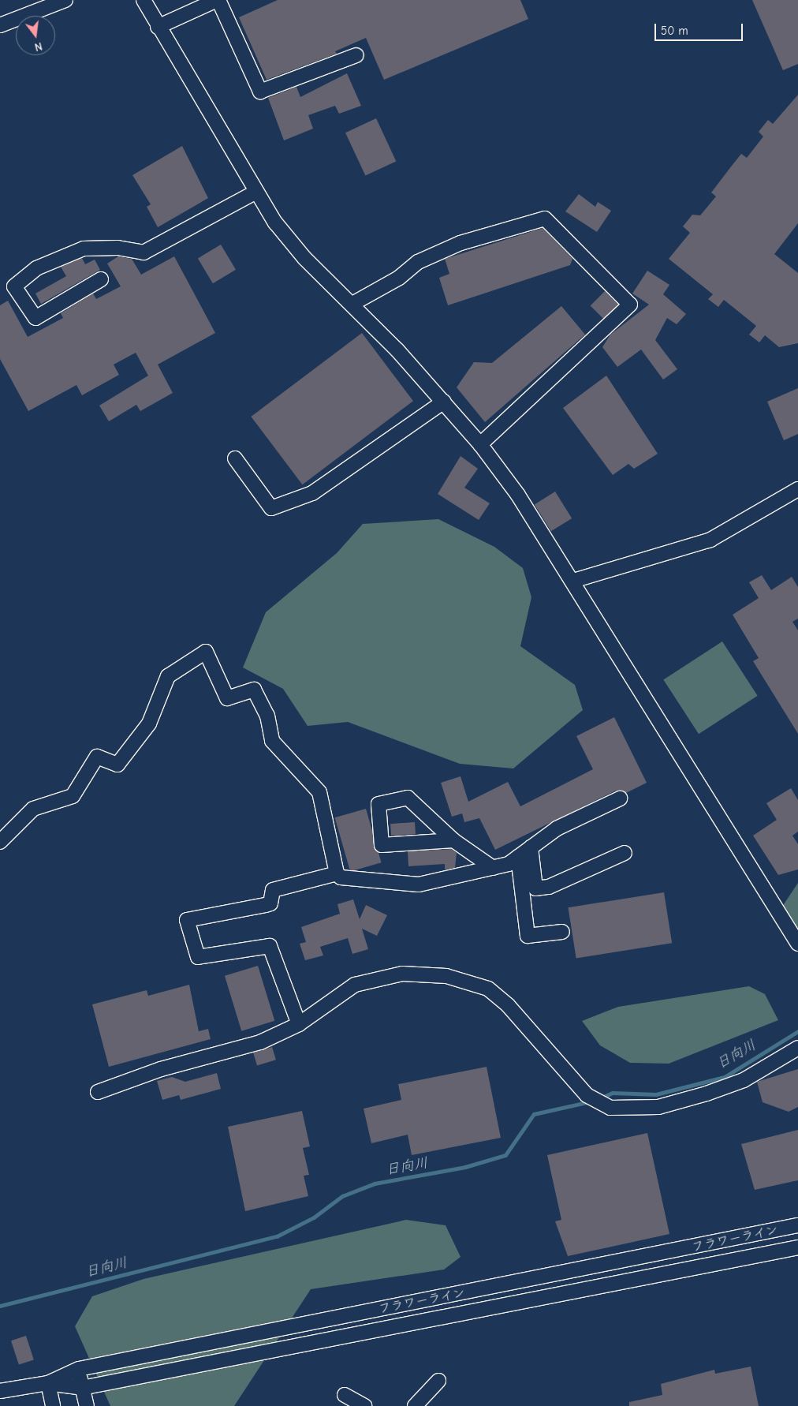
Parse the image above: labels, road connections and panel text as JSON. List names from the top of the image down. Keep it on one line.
{"streets":{"street":["フラワーライン"]},"water":["日向川"],"scale_bar":"50 m","north":"bottom"}
